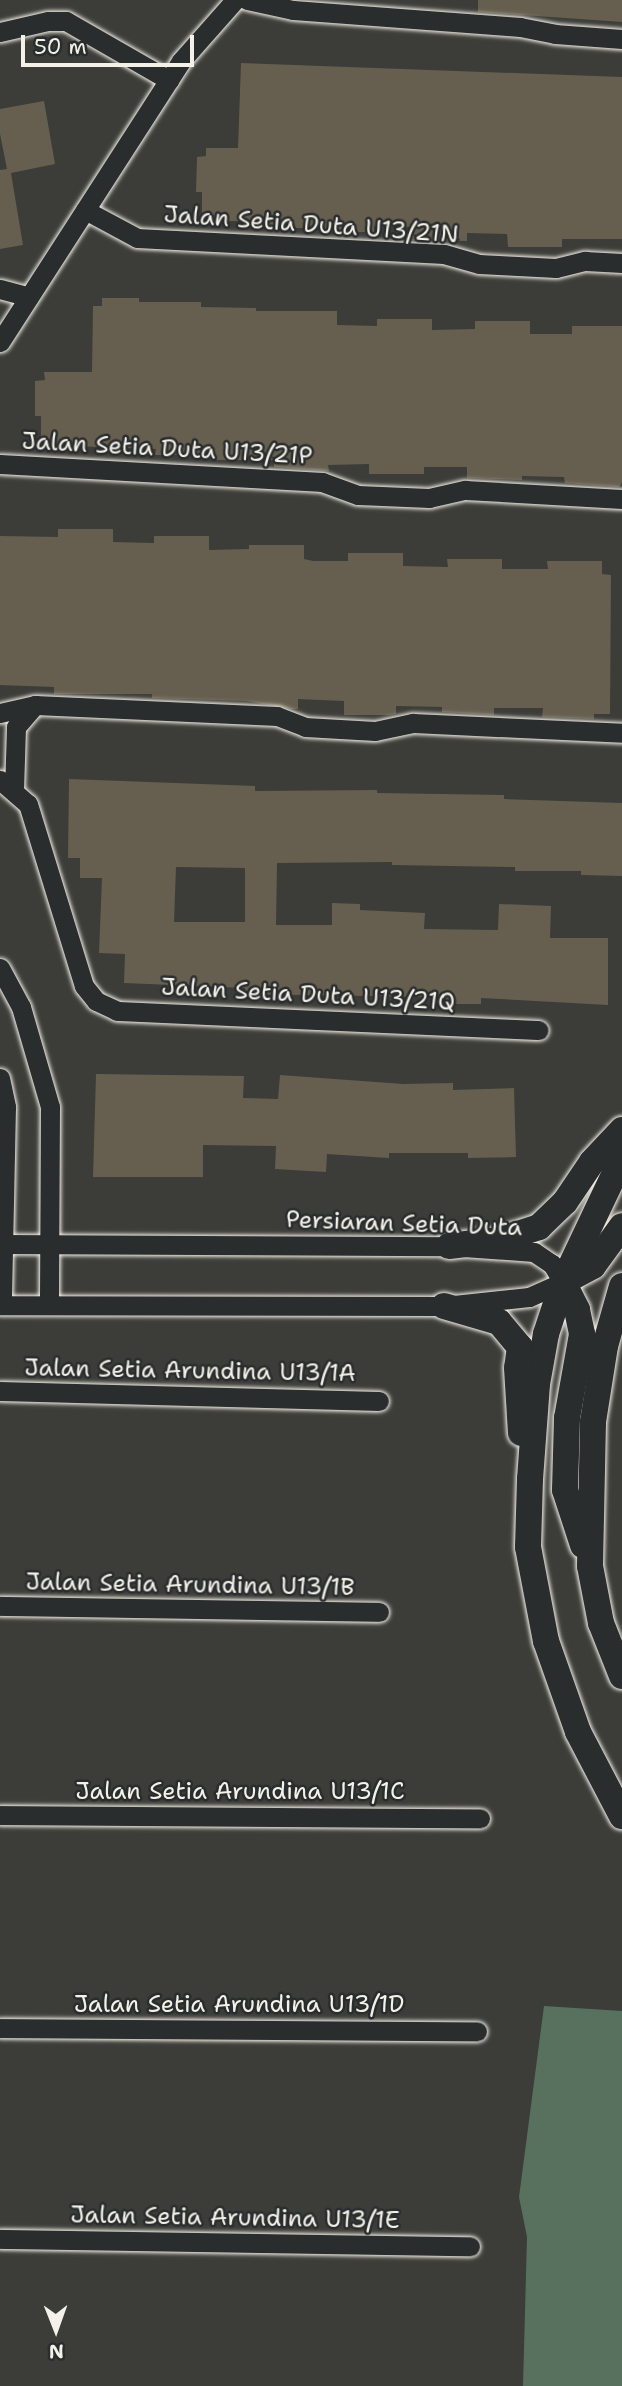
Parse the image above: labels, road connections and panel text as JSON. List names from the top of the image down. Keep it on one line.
{"streets":{"street":["Jalan Setia Duta U13/21N","Jalan Setia Duta U13/21P","Jalan Setia Duta U13/21Q","Persiaran Setia Duta","Jalan Setia Arundina U13/1A","Jalan Setia Arundina U13/1B","Jalan Setia Arundina U13/1C","Jalan Setia Arundina U13/1D","Jalan Setia Arundina U13/1E"]},"scale_bar":"50 m","north":"bottom"}
